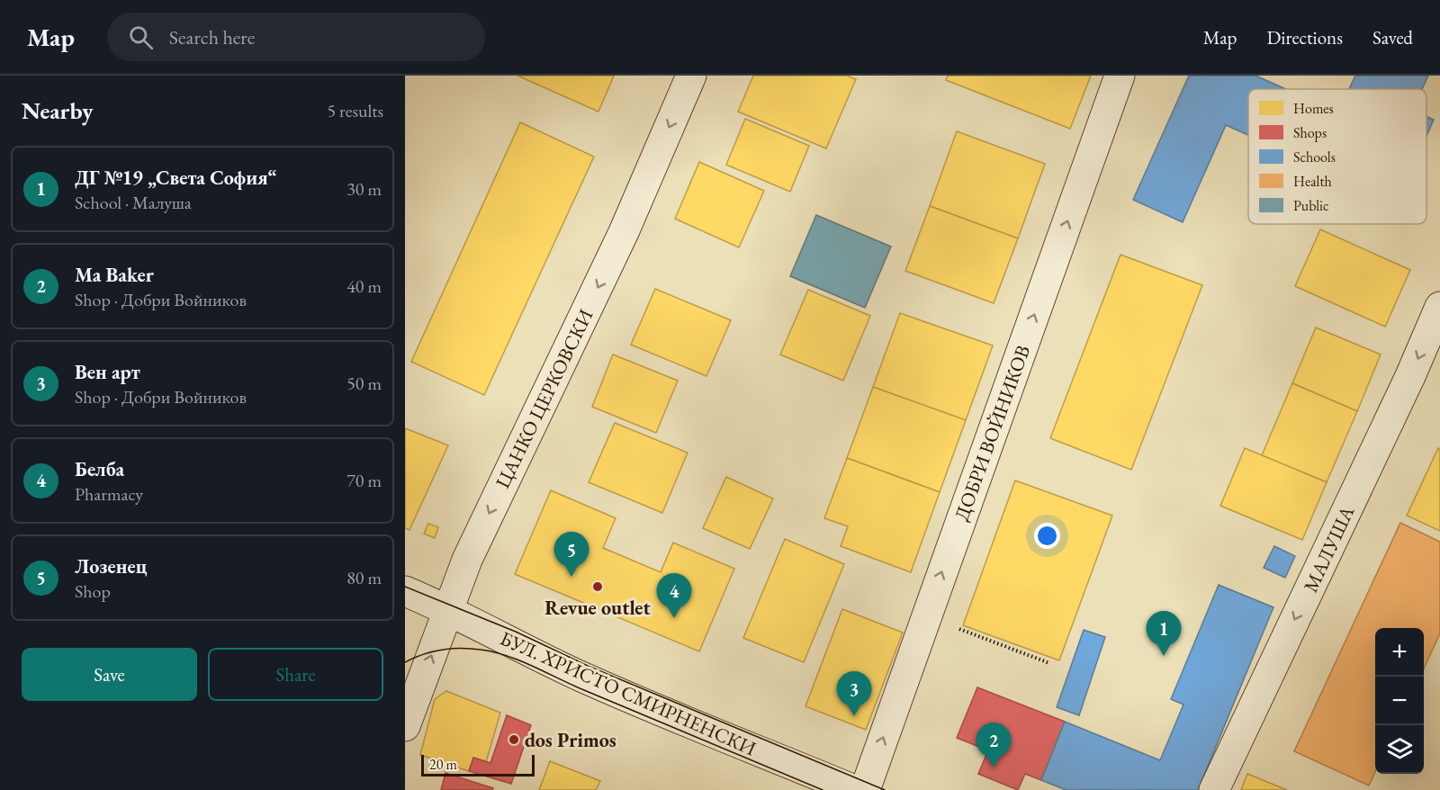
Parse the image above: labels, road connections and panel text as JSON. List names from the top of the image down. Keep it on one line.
{"streets":{"street":["ЦАНКО ЦЕРКОВСКИ","ДОБРИ ВОЙНИКОВ","МАЛУША","БУЛ. ХРИСТО СМИРНЕНСКИ"]},"crossings":[["ЦАНКО ЦЕРКОВСКИ","БУЛ. ХРИСТО СМИРНЕНСКИ"]],"one_way":["ДОБРИ ВОЙНИКОВ","МАЛУША"],"places":["Revue outlet","dos Primos"],"legend":["Homes","Shops","Schools","Health","Public"],"scale_bar":"20 m","page":{"header":"Map","search":"Search here","nav":["Map","Directions","Saved"],"heading":["Nearby","5 results"],"list":[{"mark":"1","name":"ДГ №19 „Света София“","note":"School · Малуша","value":"30 m"},{"mark":"2","name":"Ma Baker","note":"Shop · Добри Войников","value":"40 m"},{"mark":"3","name":"Вен арт","note":"Shop · Добри Войников","value":"50 m"},{"mark":"4","name":"Белба","note":"Pharmacy","value":"70 m"},{"mark":"5","name":"Лозенец","note":"Shop","value":"80 m"}],"pins":["5","4","1","3","2"],"map_buttons":["+","−"],"buttons":["Save","Share"],"scale":"20 m"}}
